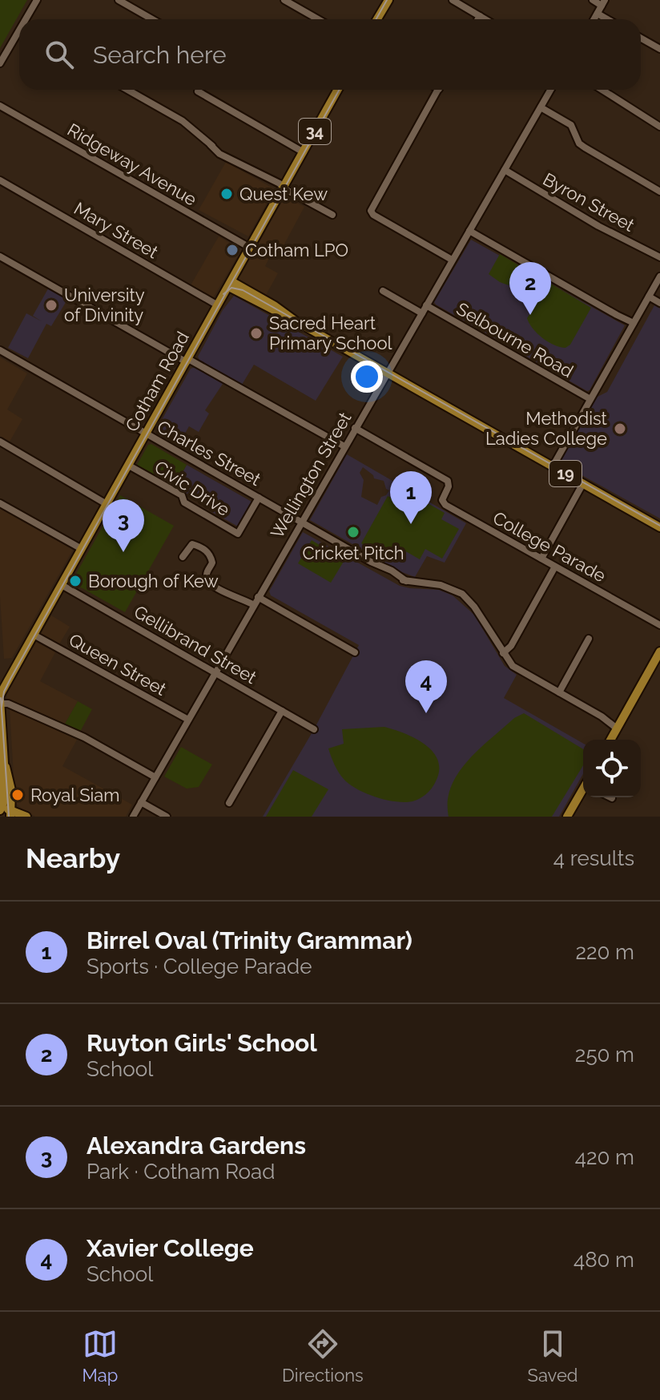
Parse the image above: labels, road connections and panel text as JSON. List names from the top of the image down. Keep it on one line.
{"streets":{"main road":["34","Cotham Road","19"],"street":["Ridgeway Avenue","Byron Street","Mary Street","Selbourne Road","Charles Street","Wellington Street","Civic Drive","College Parade","Gellibrand Street","Queen Street"]},"crossings":[["Ridgeway Avenue","Cotham Road"],["Byron Street","Wellington Street"],["Mary Street","Cotham Road"],["Selbourne Road","Wellington Street"],["Cotham Road","Charles Street"],["Cotham Road","19"],["Cotham Road","Civic Drive"],["Cotham Road","Gellibrand Street"],["Cotham Road","Queen Street"],["Charles Street","Wellington Street"],["Charles Street","Civic Drive"],["19","Wellington Street"],["Wellington Street","College Parade"],["Wellington Street","Gellibrand Street"],["Wellington Street","Queen Street"]],"places":["Quest Kew","Cotham LPO","University of Divinity","Sacred Heart Primary School","Methodist Ladies College","Cricket Pitch","Borough of Kew","Royal Siam"],"page":{"search":"Search here","pins":["2","1","3","4"],"heading":["Nearby","4 results"],"list":[{"mark":"1","name":"Birrel Oval (Trinity Grammar)","note":"Sports · College Parade","value":"220 m"},{"mark":"2","name":"Ruyton Girls' School","note":"School","value":"250 m"},{"mark":"3","name":"Alexandra Gardens","note":"Park · Cotham Road","value":"420 m"},{"mark":"4","name":"Xavier College","note":"School","value":"480 m"}],"nav":["Map","Directions","Saved"]}}
